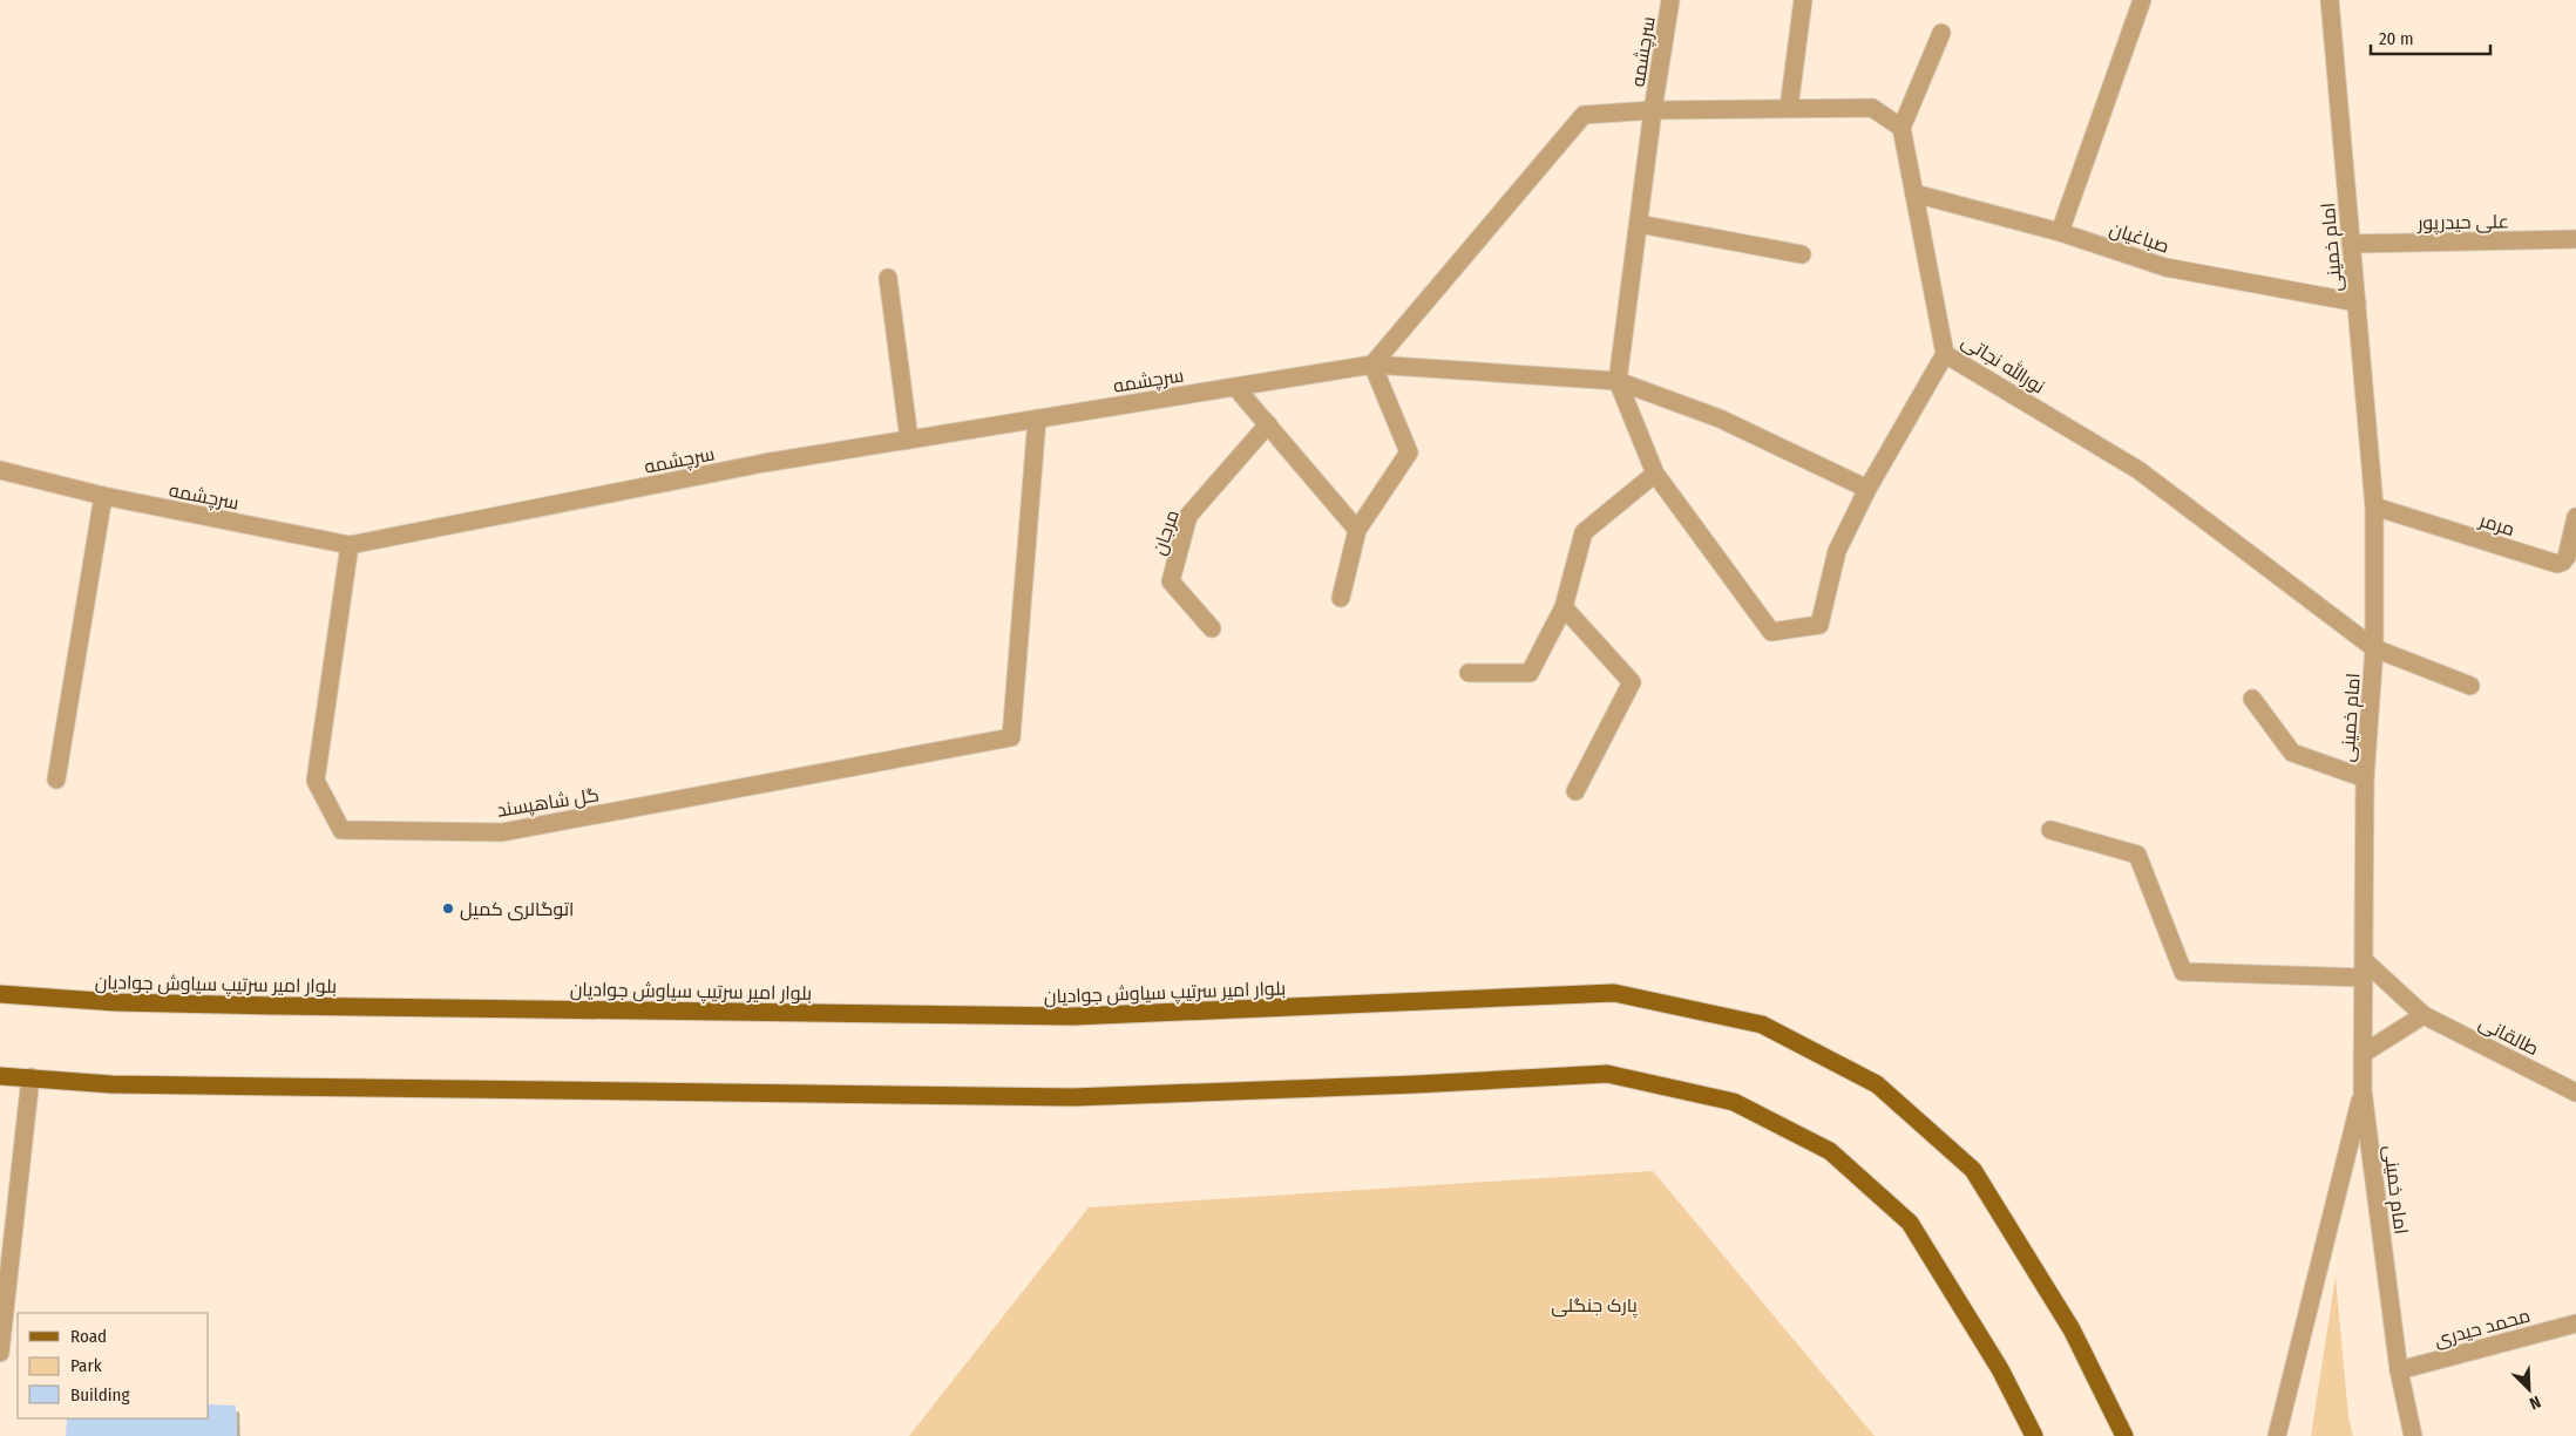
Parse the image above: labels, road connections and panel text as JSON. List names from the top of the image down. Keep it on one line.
{"streets":{"main road":["بلوار امیر سرتیپ سیاوش جوادیان"],"street":["سرچشمه","علی حیدرپور","صباغیان","امام خمینی","نورالله نجاتی","مرمر","مرجان","گل شاهپسند","طالقانی","محمد حیدری"]},"crossings":[["سرچشمه","گل شاهپسند"],["علی حیدرپور","امام خمینی"],["صباغیان","امام خمینی"],["صباغیان","نورالله نجاتی"],["امام خمینی","نورالله نجاتی"],["امام خمینی","مرمر"],["امام خمینی","طالقانی"],["امام خمینی","محمد حیدری"]],"parks":["پارک جنگلی"],"places":["اتوگالری کمیل"],"legend":["Road","Park","Building"],"scale_bar":"20 m","north":"bottom right"}
